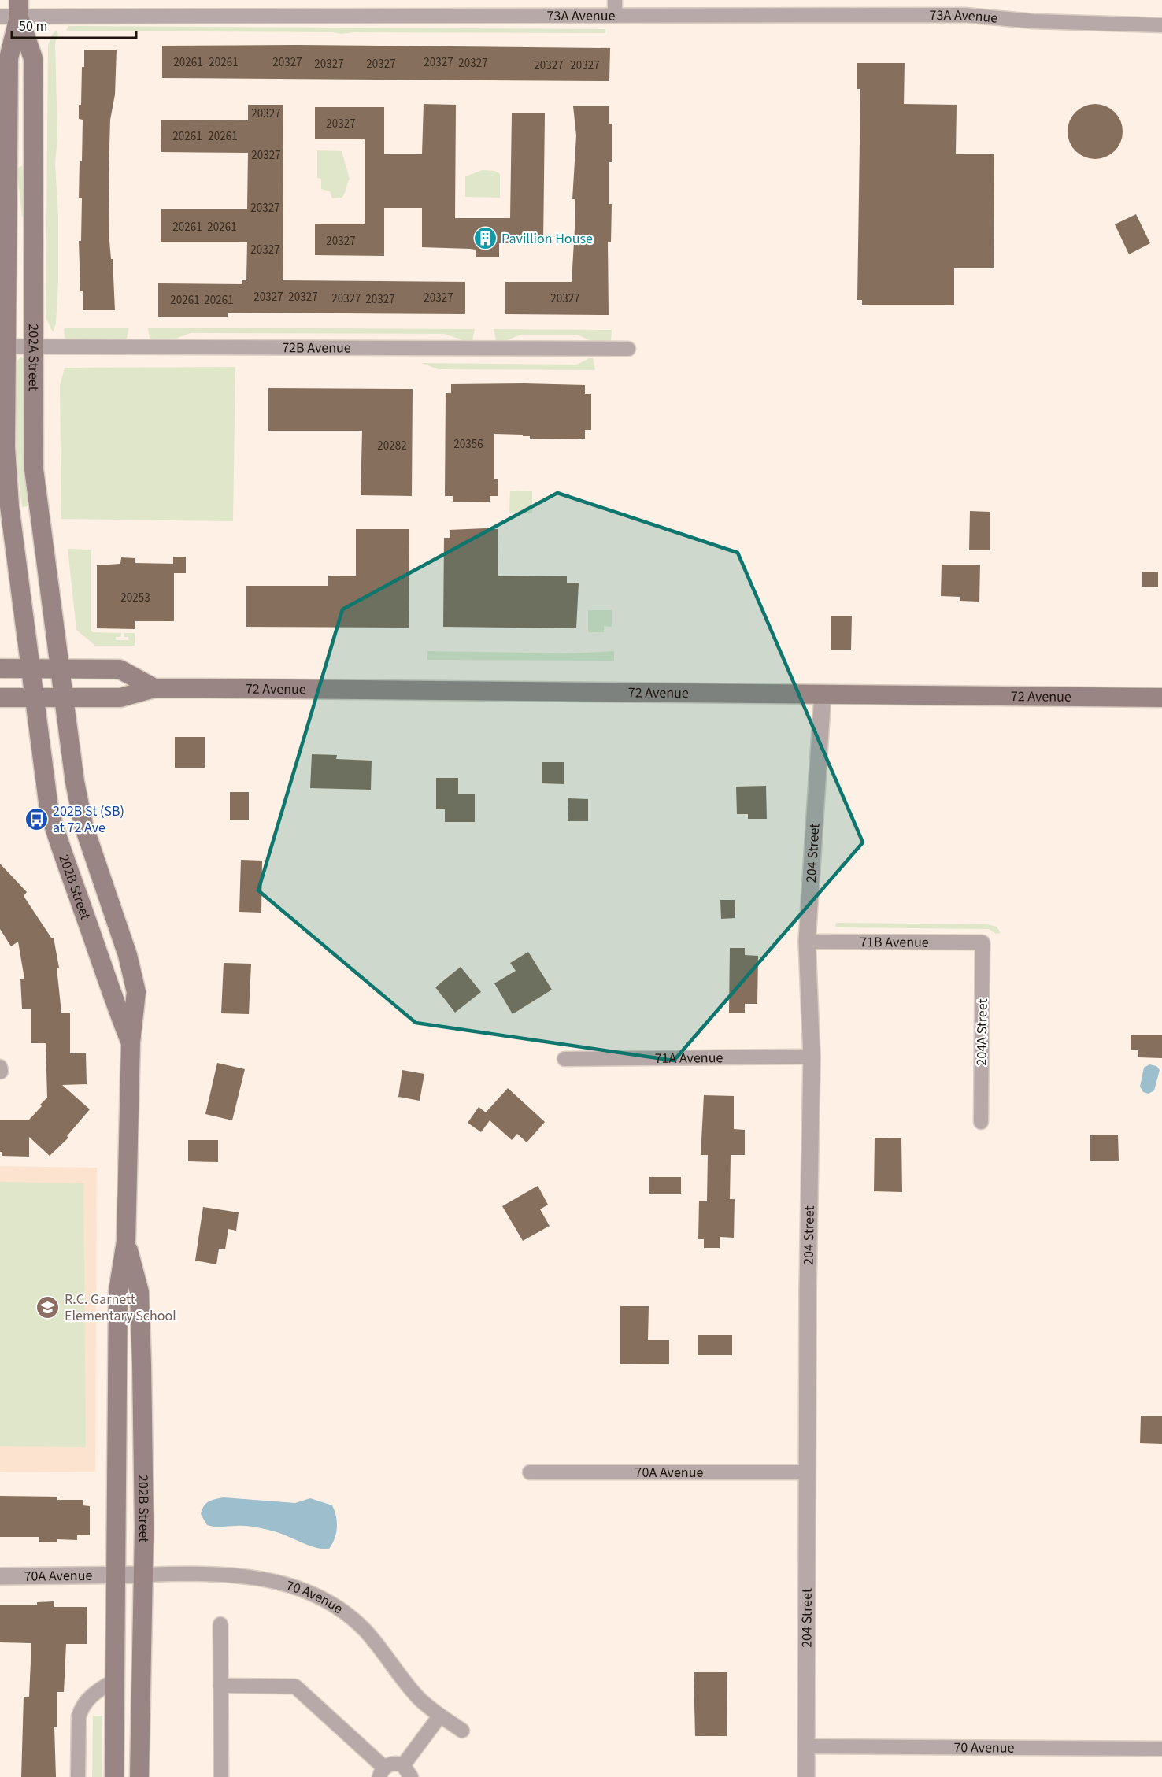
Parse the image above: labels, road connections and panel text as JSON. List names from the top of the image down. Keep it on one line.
{"streets":{"main road":["202A Street","72 Avenue","202B Street"],"street":["73A Avenue","72B Avenue","204 Street","71B Avenue","204A Street","71A Avenue","70A Avenue","70 Avenue"]},"crossings":[["73A Avenue","202A Street"],["72B Avenue","202A Street"],["202A Street","72 Avenue"],["202A Street","202B Street"],["72 Avenue","204 Street"],["72 Avenue","202B Street"],["204 Street","71B Avenue"],["204 Street","71A Avenue"],["204 Street","70A Avenue"],["204 Street","70 Avenue"],["202B Street","70A Avenue"],["202B Street","70 Avenue"],["71B Avenue","204A Street"],["70A Avenue","70 Avenue"]],"places":{"building":["Pavillion House"],"bus stop":["202B St (SB) at 72 Ave"],"school or university":["R.C. Garnett Elementary School"]},"house_numbers":["20261","20261","20327","20327","20327","20327","20327","20327","20327","20327","20327","20261","20261","20327","20327","20261","20261","20327","20327","20327","20327","20327","20327","20327","20327","20261","20261","20356","20282","20253"],"scale_bar":"50 m"}
